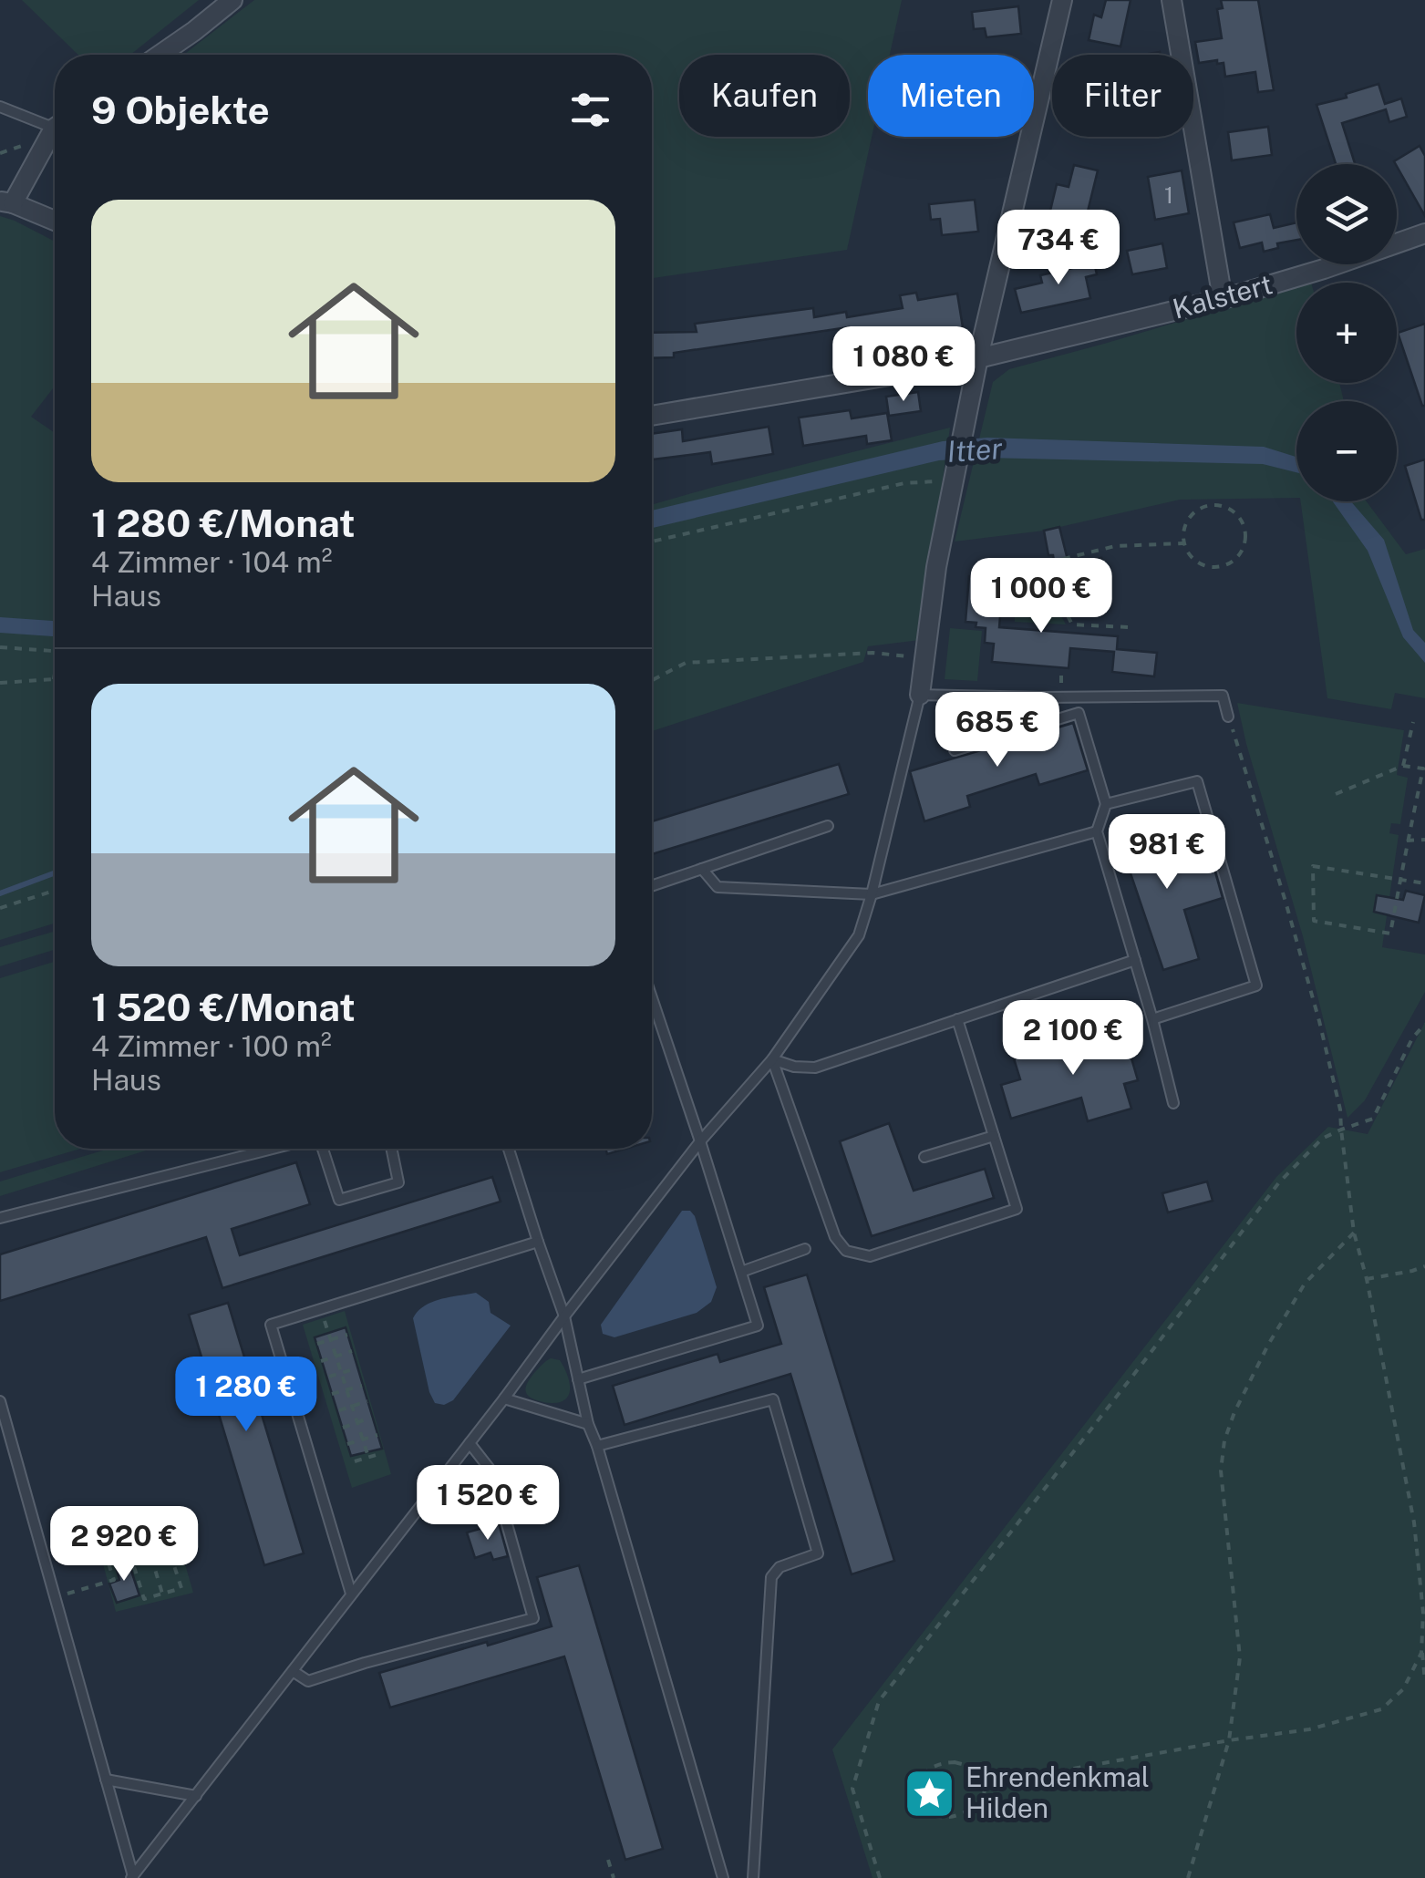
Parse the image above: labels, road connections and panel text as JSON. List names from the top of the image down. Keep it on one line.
{"streets":{"street":["Kalstert"]},"water":["Itter"],"places":{"place":["Ehrendenkmal Hilden"]},"house_numbers":["1"],"page":{"chip":["Kaufen","Mieten","Filter"],"heading":"9 Objekte","map_buttons":["+","−"],"list":[{"name":"1 280 €/Monat","note":"4 Zimmer · 104 m² · Haus"},{"name":"1 520 €/Monat","note":"4 Zimmer · 100 m² · Haus"}],"price":["734 €","1 080 €","1 000 €","685 €","981 €","2 100 €","1 280 €","1 520 €","2 920 €"]}}
